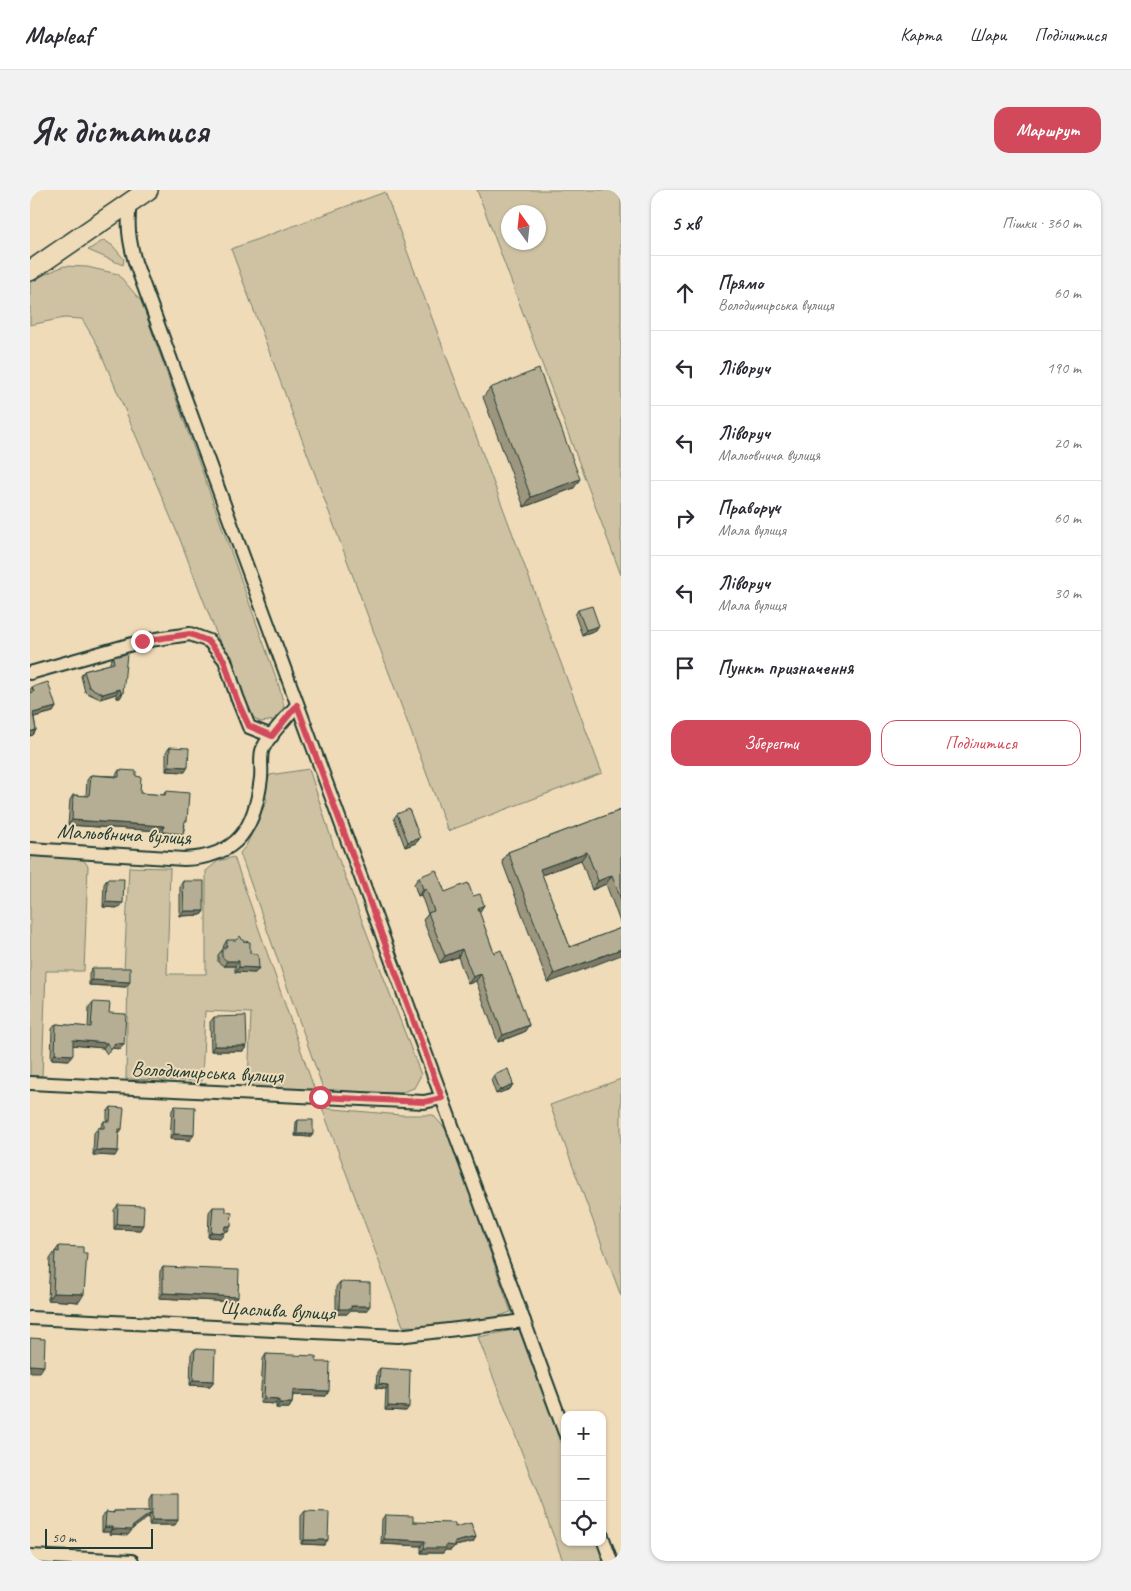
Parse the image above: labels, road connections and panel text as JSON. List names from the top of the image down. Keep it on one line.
{"streets":{"street":["Мальовнича вулиця","Володимирська вулиця","Щаслива вулиця"]},"scale_bar":"50 m","north":"top","page":{"header":"Mapleaf","nav":["Карта","Шари","Поділитися"],"buttons":["Маршрут",["Зберегти","Поділитися"]],"title":"Як дістатися","heading":["5 хв","Пішки · 360 m"],"list":[["Прямо","Володимирська вулиця","60 m"],["Ліворуч","190 m"],["Ліворуч","Мальовнича вулиця","20 m"],["Праворуч","Мала вулиця","60 m"],["Ліворуч","Мала вулиця","30 m"],"Пункт призначення"],"map_buttons":["+","−"],"scale":"50 m"}}
